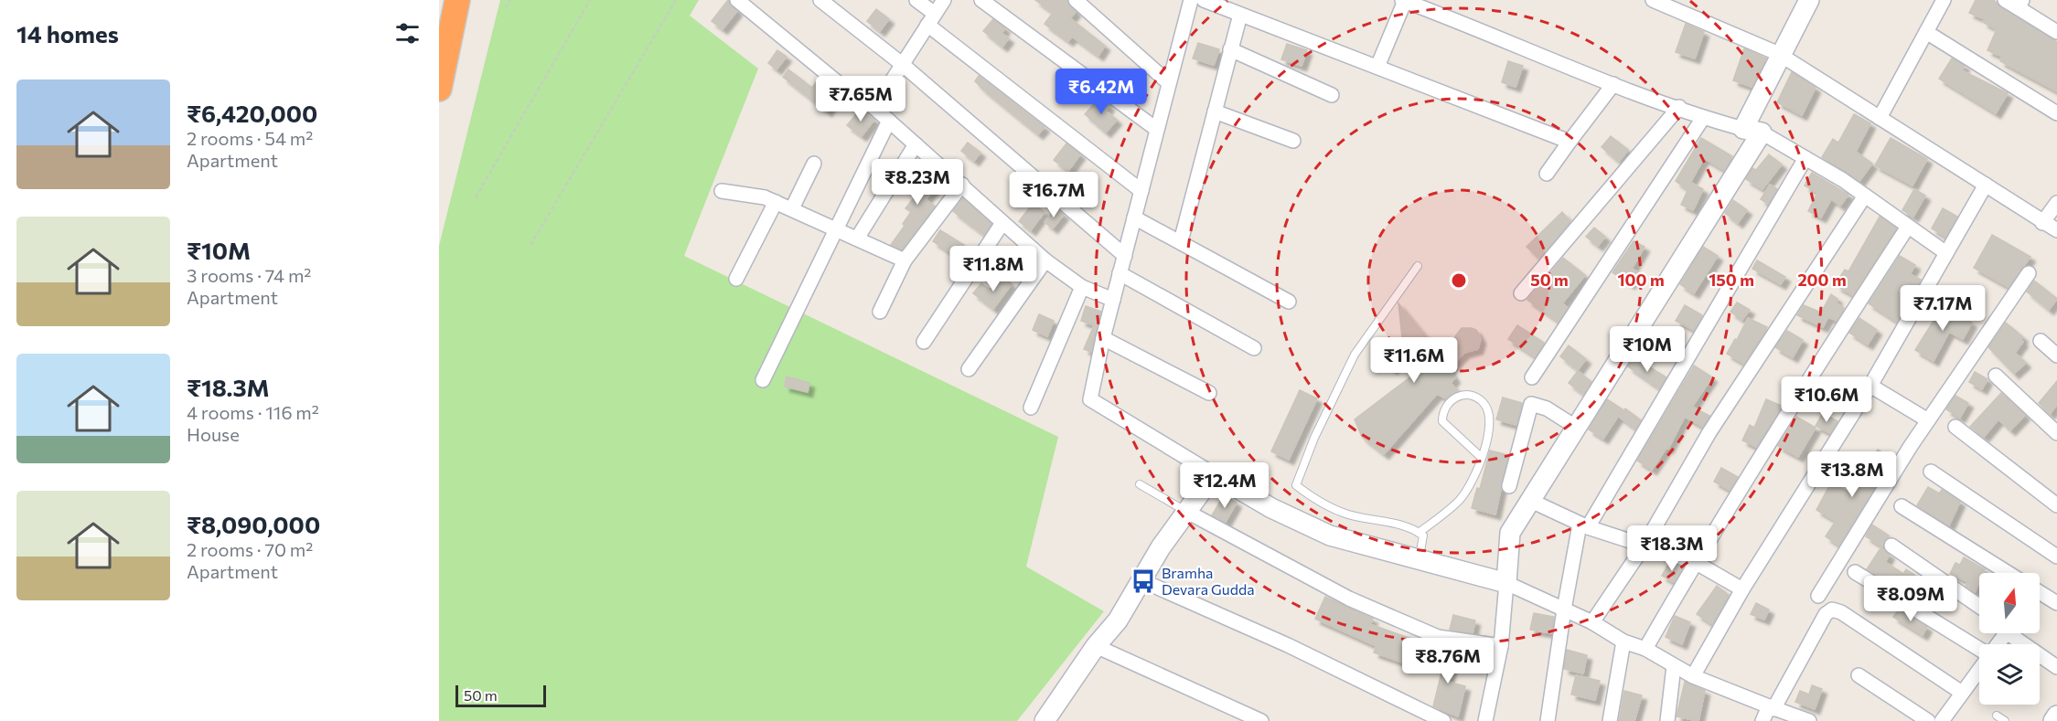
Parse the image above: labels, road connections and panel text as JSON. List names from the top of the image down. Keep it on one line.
{"places":{"bus stop":["Bramha Devara Gudda"]},"scale_bar":"50 m","north":"top","page":{"heading":"14 homes","list":[{"name":"₹6,420,000","note":"2 rooms · 54 m² · Apartment"},{"name":"₹10M","note":"3 rooms · 74 m² · Apartment"},{"name":"₹18.3M","note":"4 rooms · 116 m² · House"},{"name":"₹8,090,000","note":"2 rooms · 70 m² · Apartment"}],"price":["₹6.42M","₹7.65M","₹8.23M","₹16.7M","₹11.8M","₹7.17M","₹10M","₹11.6M","₹10.6M","₹13.8M","₹12.4M","₹18.3M","₹8.09M","₹8.76M"],"scale":"50 m"},"rings":["50 m","100 m","150 m","200 m"]}
